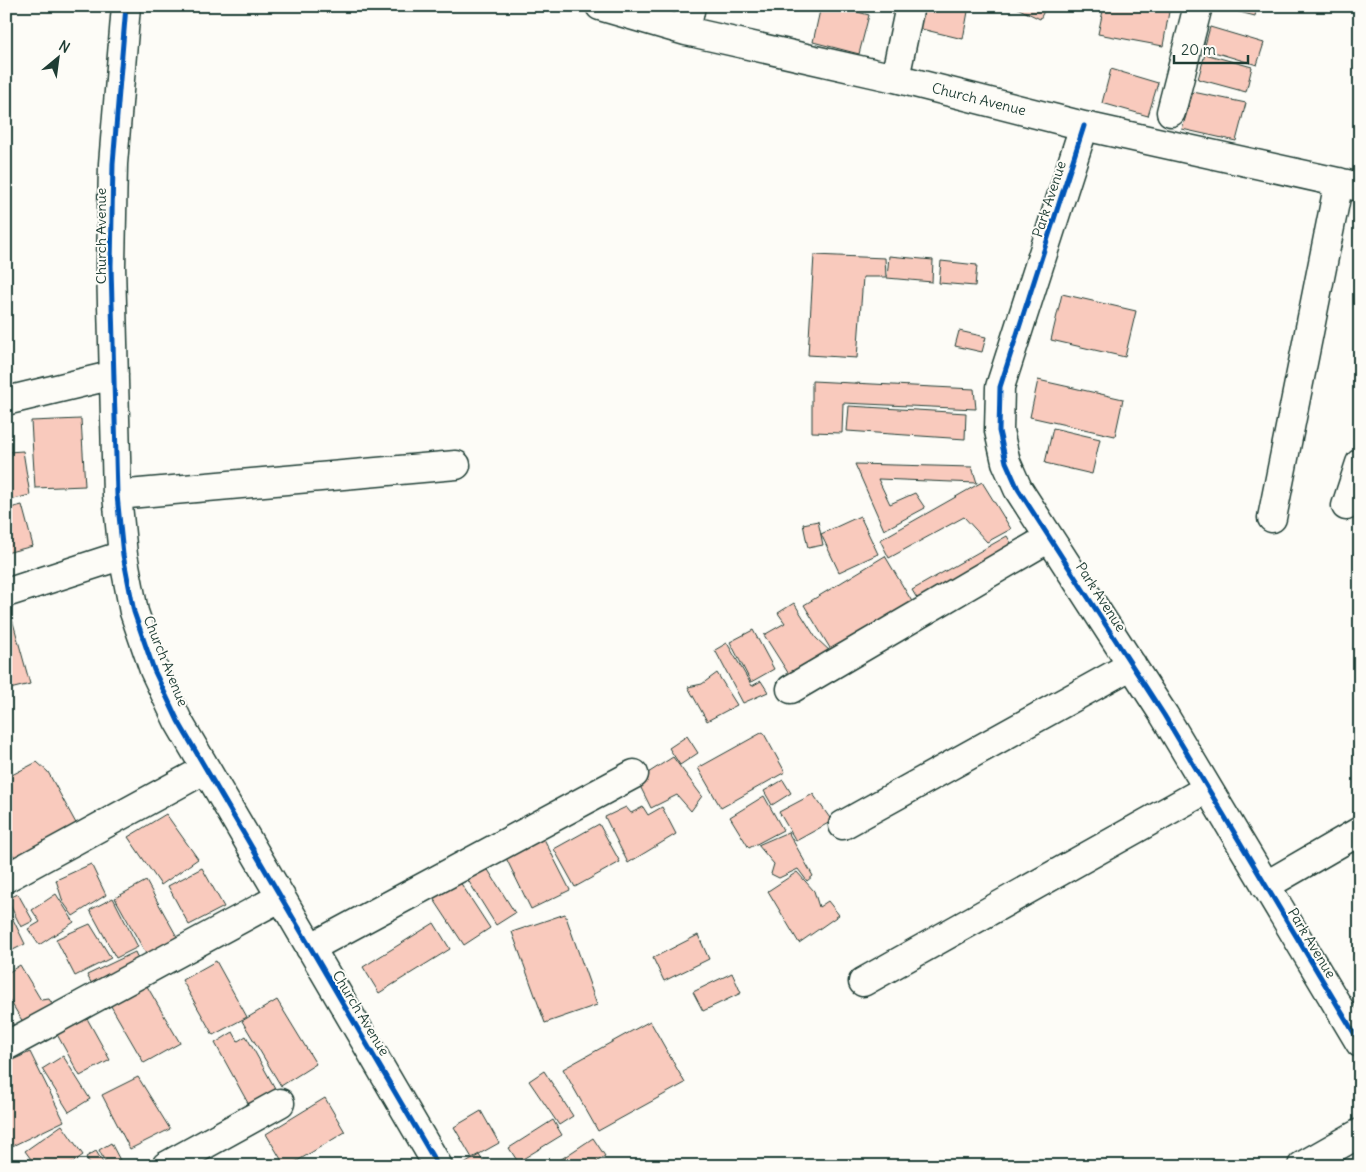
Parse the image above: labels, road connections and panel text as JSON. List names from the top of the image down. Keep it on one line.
{"streets":{"street":["Church Avenue","Park Avenue"]},"crossings":[["Church Avenue","Park Avenue"]],"scale_bar":"20 m","north":"top right"}
